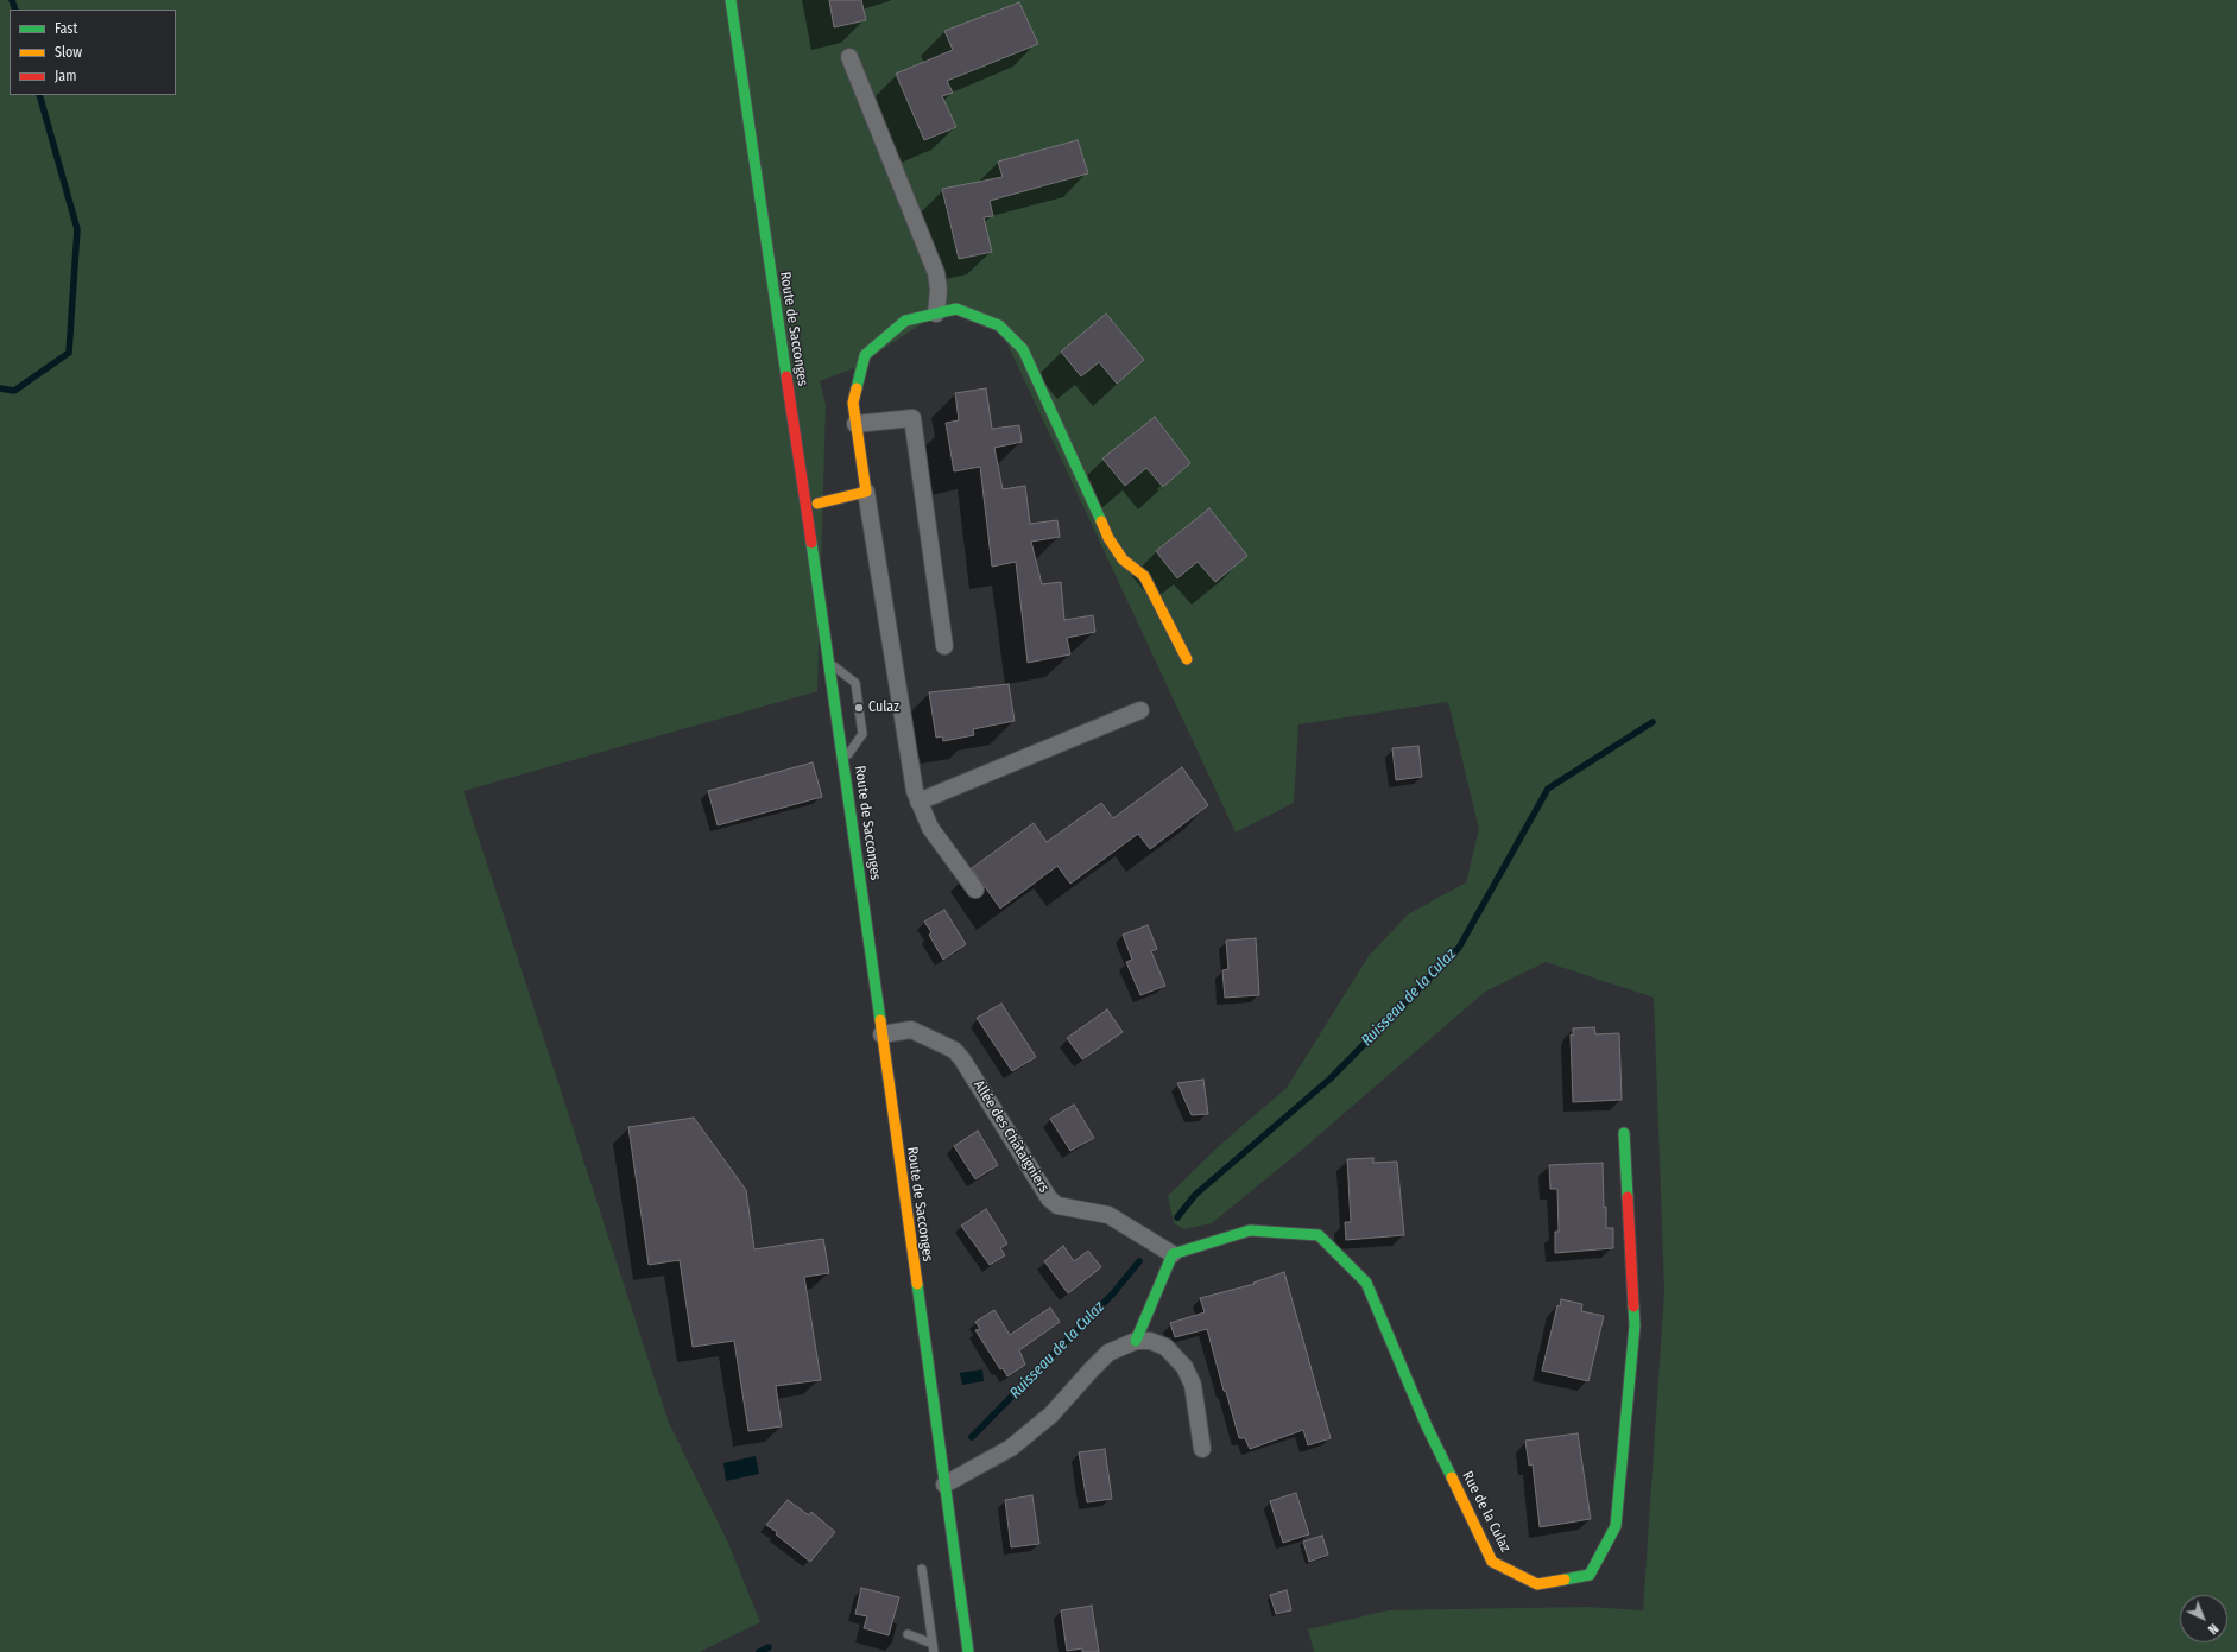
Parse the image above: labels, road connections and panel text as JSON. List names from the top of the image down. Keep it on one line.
{"streets":{"street":["Route de Sacconges","Allée des Châtaigniers","Rue de la Culaz"]},"crossings":[["Route de Sacconges","Allée des Châtaigniers"],["Allée des Châtaigniers","Rue de la Culaz"]],"water":["Ruisseau de la Culaz"],"places":["Culaz"],"legend":["Fast","Slow","Jam"],"north":"bottom right"}
